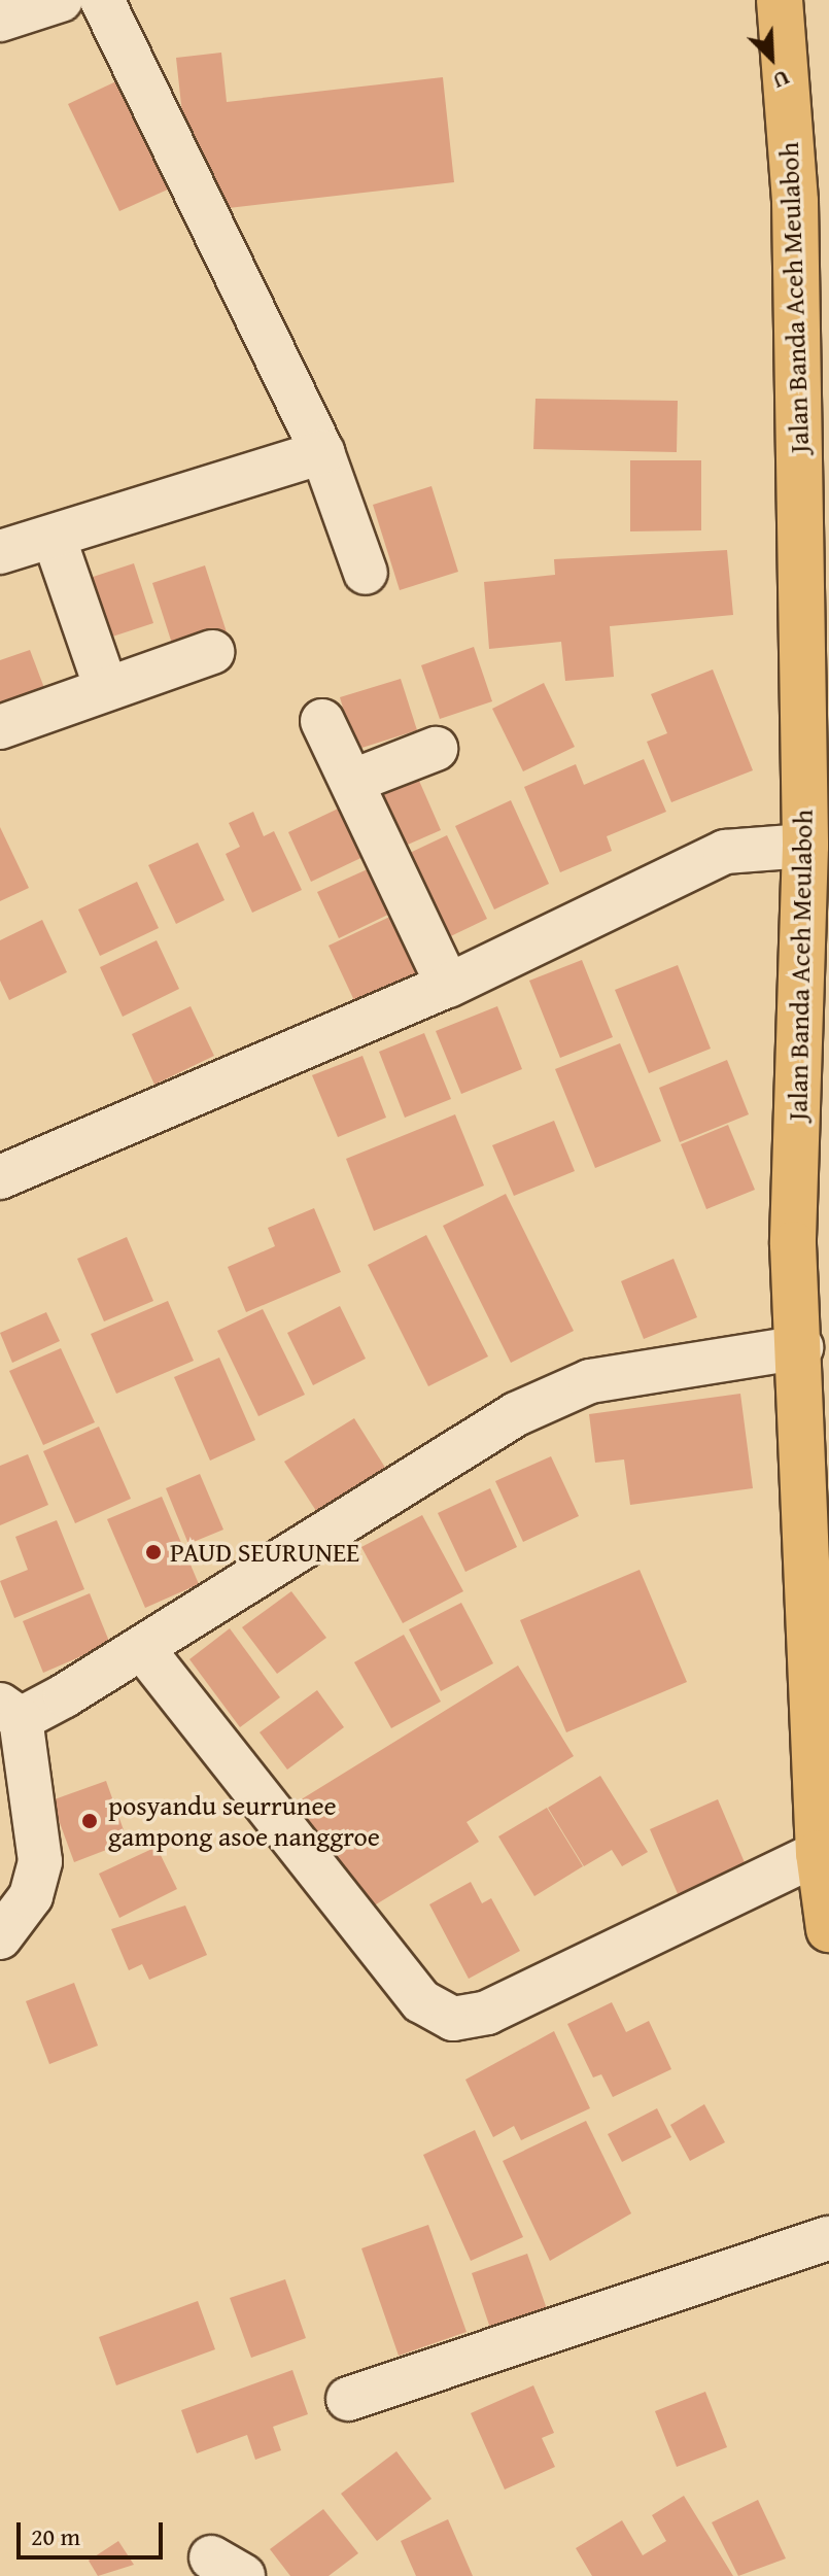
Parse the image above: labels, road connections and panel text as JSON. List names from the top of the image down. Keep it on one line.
{"streets":{"highway":["Jalan Banda Aceh Meulaboh"]},"places":["PAUD SEURUNEE","posyandu seurrunee gampong asoe nanggroe"],"scale_bar":"20 m","north":"bottom right"}
